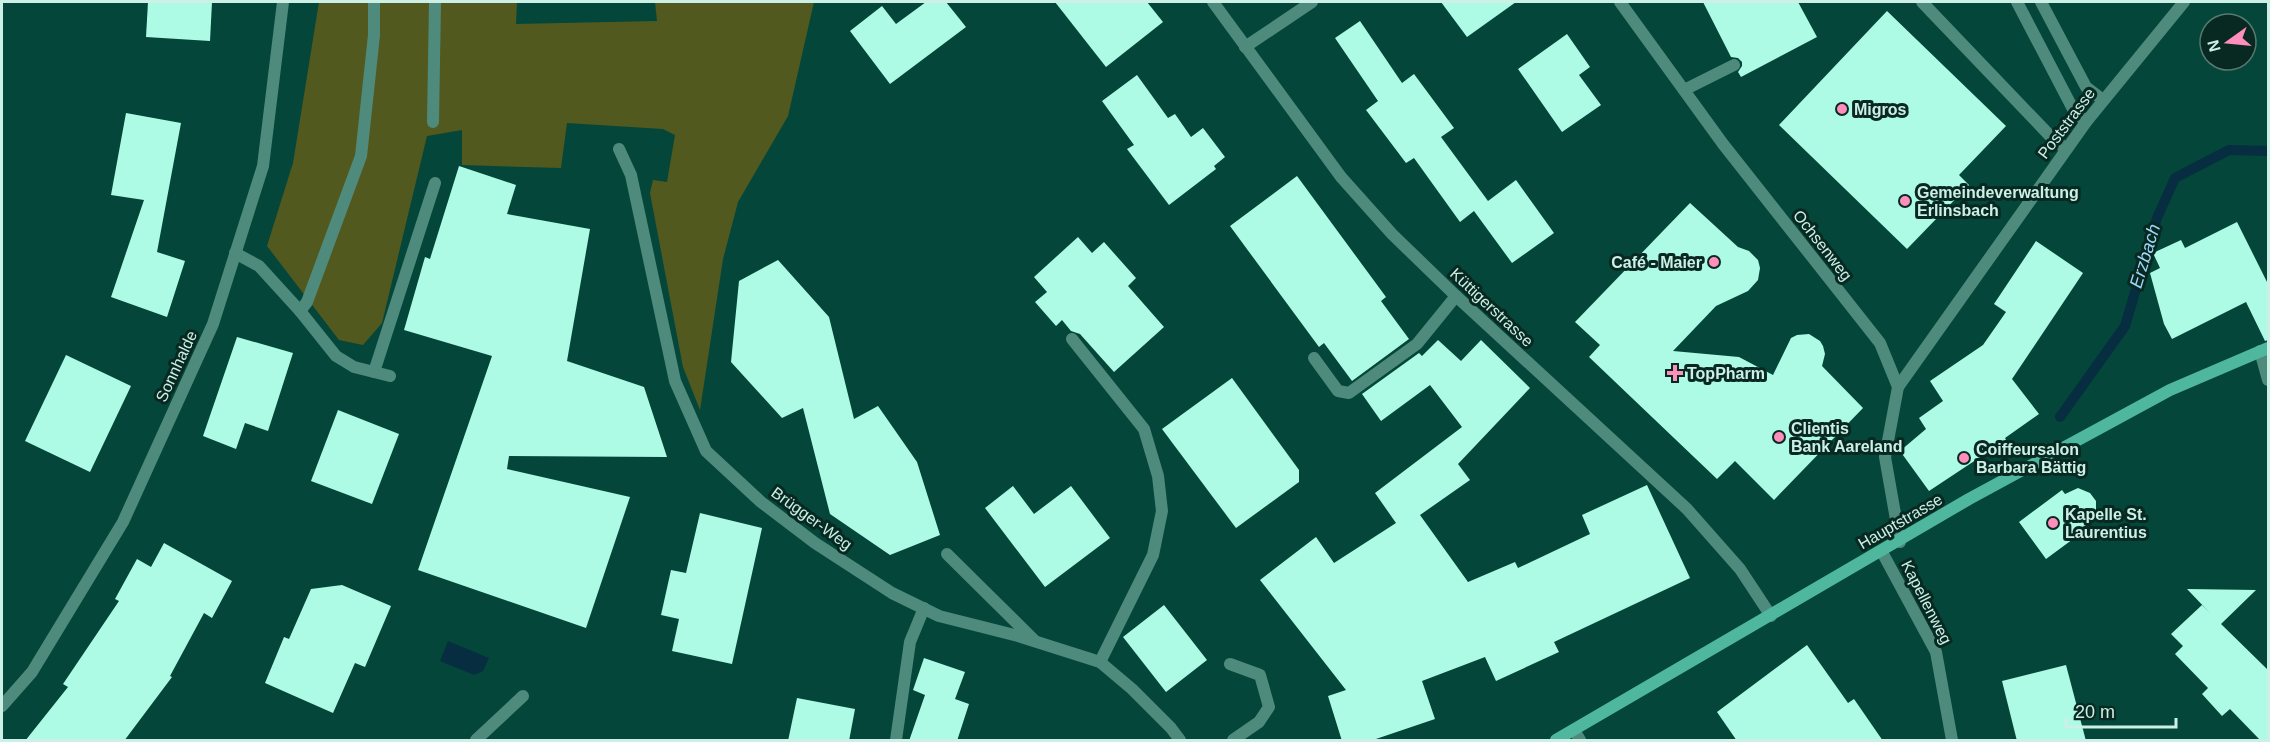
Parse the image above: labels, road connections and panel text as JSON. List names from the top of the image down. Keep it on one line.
{"streets":{"main road":["Hauptstrasse"],"street":["Poststrasse","Ochsenweg","Küttigerstrasse","Sonnhalde","Brügger-Weg","Kapellenweg"]},"crossings":[["Poststrasse","Ochsenweg"],["Küttigerstrasse","Hauptstrasse"],["Hauptstrasse","Kapellenweg"]],"water":["Erzbach"],"places":{"other":["Migros","Gemeindeverwaltung Erlinsbach","Café - Maier","Clientis Bank Aareland","Coiffeursalon Barbara Bättig","Kapelle St. Laurentius"],"health":["TopPharm"]},"scale_bar":"20 m","north":"left"}
